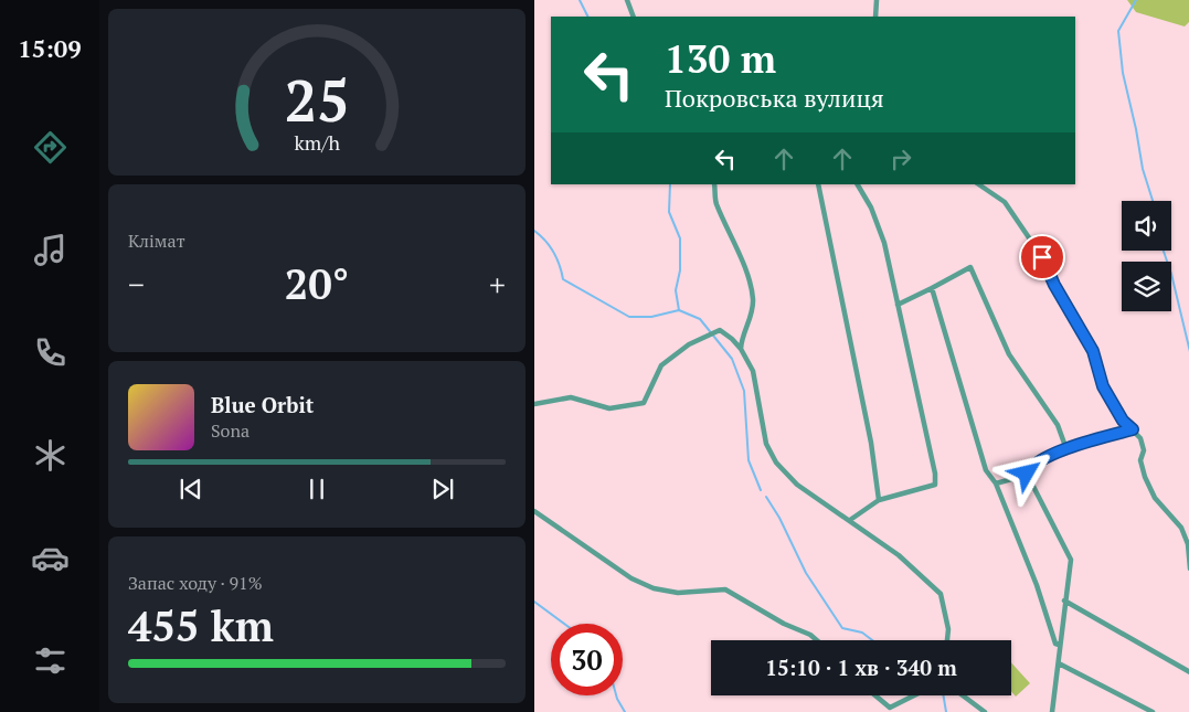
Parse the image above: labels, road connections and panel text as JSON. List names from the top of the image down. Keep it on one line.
{"page":{"tabs":"15:09","turn":["130 m","Покровська вулиця"],"tile":["Клімат",["Запас ходу · 91%","455 km"]],"heat":["−","20°","+"],"song":["Blue Orbit","Sona"],"limit":"30","trip":"15:10 · 1 хв · 340 m","gauge":["25","km/h"]}}
